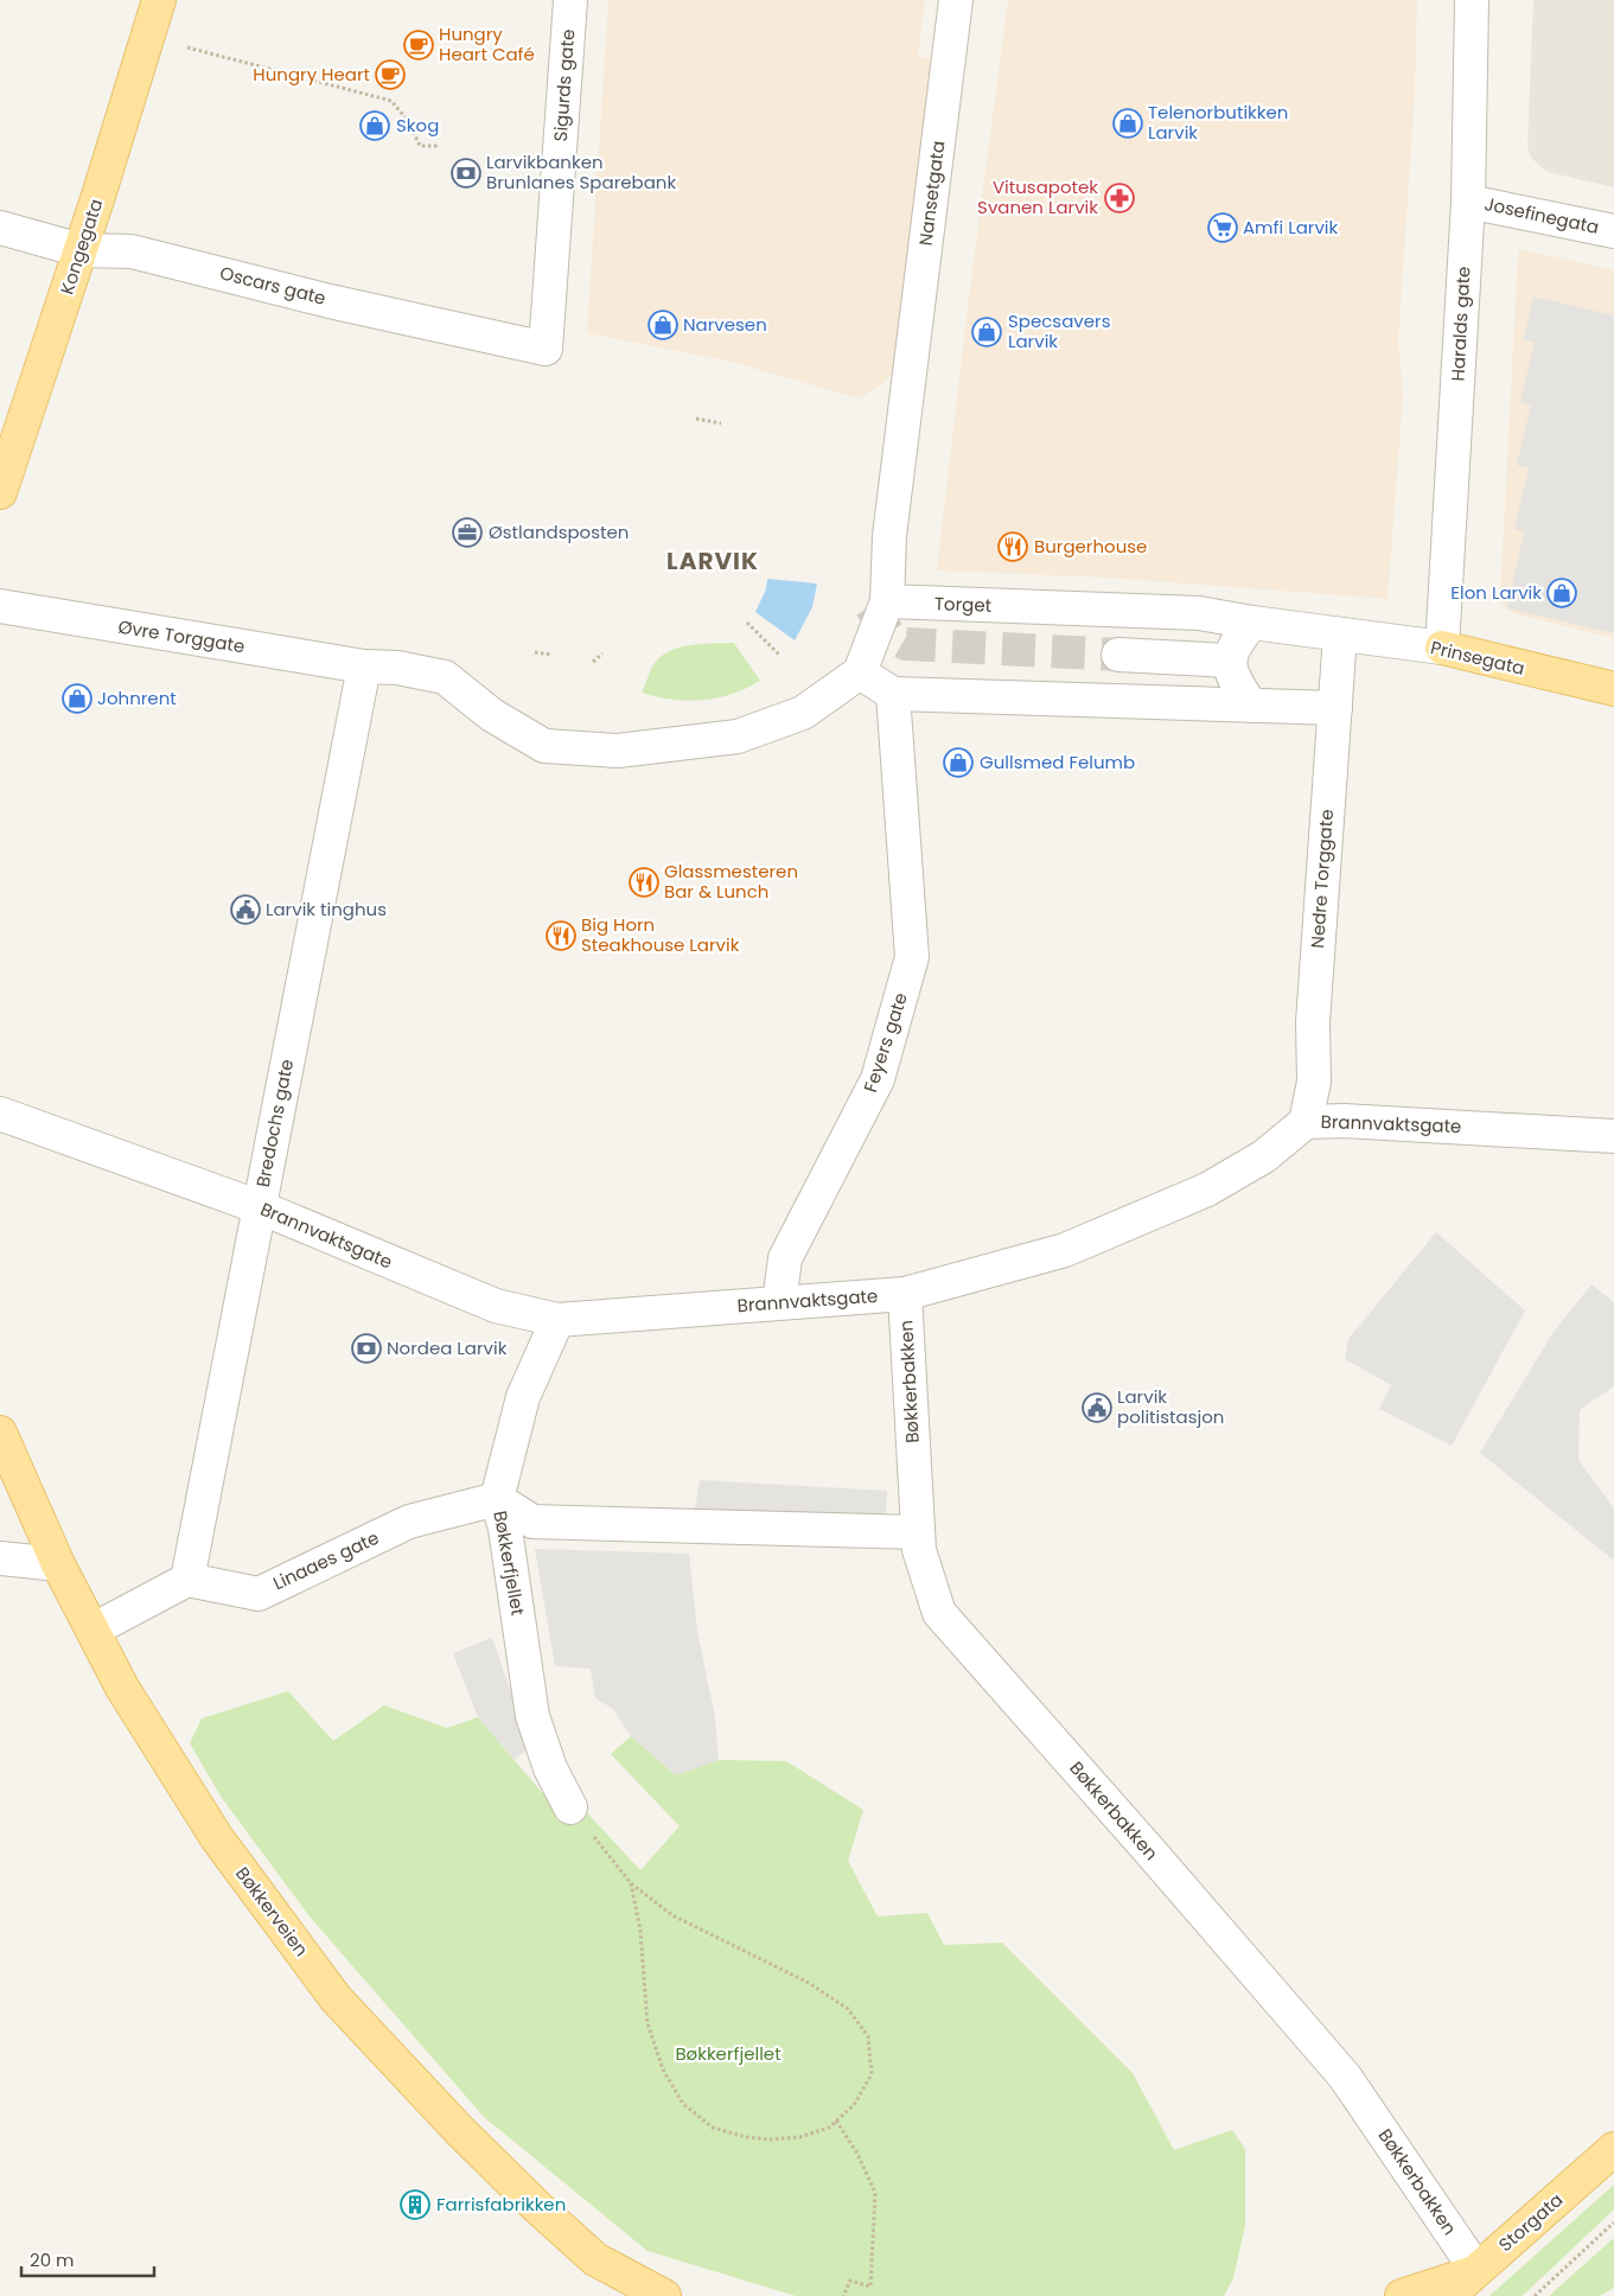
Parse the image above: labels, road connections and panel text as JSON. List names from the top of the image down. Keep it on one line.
{"streets":{"main road":["Kongegata","Prinsegata","Bøkkerveien","Storgata"],"street":["Sigurds gate","Nansetgata","Josefinegata","Oscars gate","Haralds gate","Torget","Øvre Torggate","Nedre Torggate","Feyers gate","Bredochs gate","Brannvaktsgate","Bøkkerbakken","Linaaes gate","Bøkkerfjellet"]},"crossings":[["Sigurds gate","Oscars gate"],["Nansetgata","Torget"],["Josefinegata","Haralds gate"],["Kongegata","Oscars gate"],["Haralds gate","Prinsegata"],["Torget","Prinsegata"],["Torget","Nedre Torggate"],["Øvre Torggate","Bredochs gate"],["Prinsegata","Nedre Torggate"],["Nedre Torggate","Brannvaktsgate"],["Feyers gate","Brannvaktsgate"],["Bredochs gate","Brannvaktsgate"],["Bredochs gate","Linaaes gate"],["Brannvaktsgate","Bøkkerbakken"],["Brannvaktsgate","Bøkkerfjellet"],["Bøkkerbakken","Storgata"],["Linaaes gate","Bøkkerfjellet"]],"districts":["LARVIK"],"parks":["Bøkkerfjellet"],"places":{"cafe":["Hungry Heart Café","Hungry Heart"],"shop":["Telenorbutikken Larvik","Skog","Narvesen","Specsavers Larvik","Elon Larvik","Johnrent","Gullsmed Felumb"],"bank":["Larvikbanken Brunlanes Sparebank","Nordea Larvik"],"pharmacy":["Vitusapotek Svanen Larvik"],"supermarket":["Amfi Larvik"],"office":["Østlandsposten"],"restaurant":["Burgerhouse","Glassmesteren Bar & Lunch","Big Horn Steakhouse Larvik"],"public building":["Larvik tinghus","Larvik politistasjon"],"building":["Farrisfabrikken"]},"scale_bar":"20 m"}
